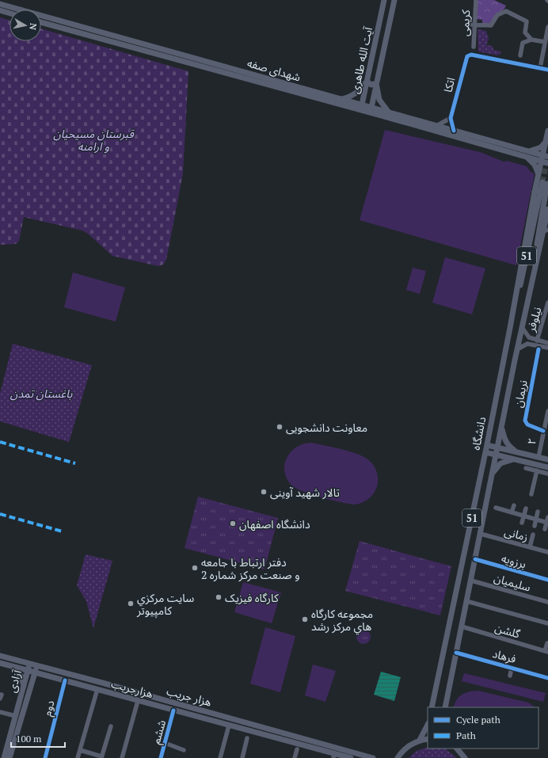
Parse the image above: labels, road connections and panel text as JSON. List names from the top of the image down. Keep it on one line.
{"streets":{"main road":["آیت الله طاهری","شهدای صفه","51","دانشگاه","آزادی","هزارجریب","هزار جریب"],"street":["کریمی","اتکا","نیلوفر","نریمان","۲","زمانی","برزویه","سلیمیان","گلشن","فرهاد","دوم","ششم"]},"crossings":[["آیت الله طاهری","شهدای صفه"],["شهدای صفه","دانشگاه"],["51","دانشگاه"],["نریمان","۲"],["دانشگاه","زمانی"],["دانشگاه","برزویه"],["دانشگاه","سلیمیان"],["دانشگاه","گلشن"],["دانشگاه","فرهاد"],["آزادی","هزارجریب"],["آزادی","هزار جریب"],["هزارجریب","دوم"],["هزارجریب","ششم"]],"parks":["قبرستان مسیحیان و ارامنه","باغستان تمدن"],"places":["معاونت دانشجویی","تالار شهید آوینی","دانشگاه اصفهان","دفتر ارتباط با جامعه و صنعت مرکز شماره 2","کارگاه فیزیک","سايت مرکزي کامپيوتر","مجموعه کارگاه هاي مرکز رشد"],"legend":["Cycle path","Path"],"scale_bar":"100 m","north":"right"}
